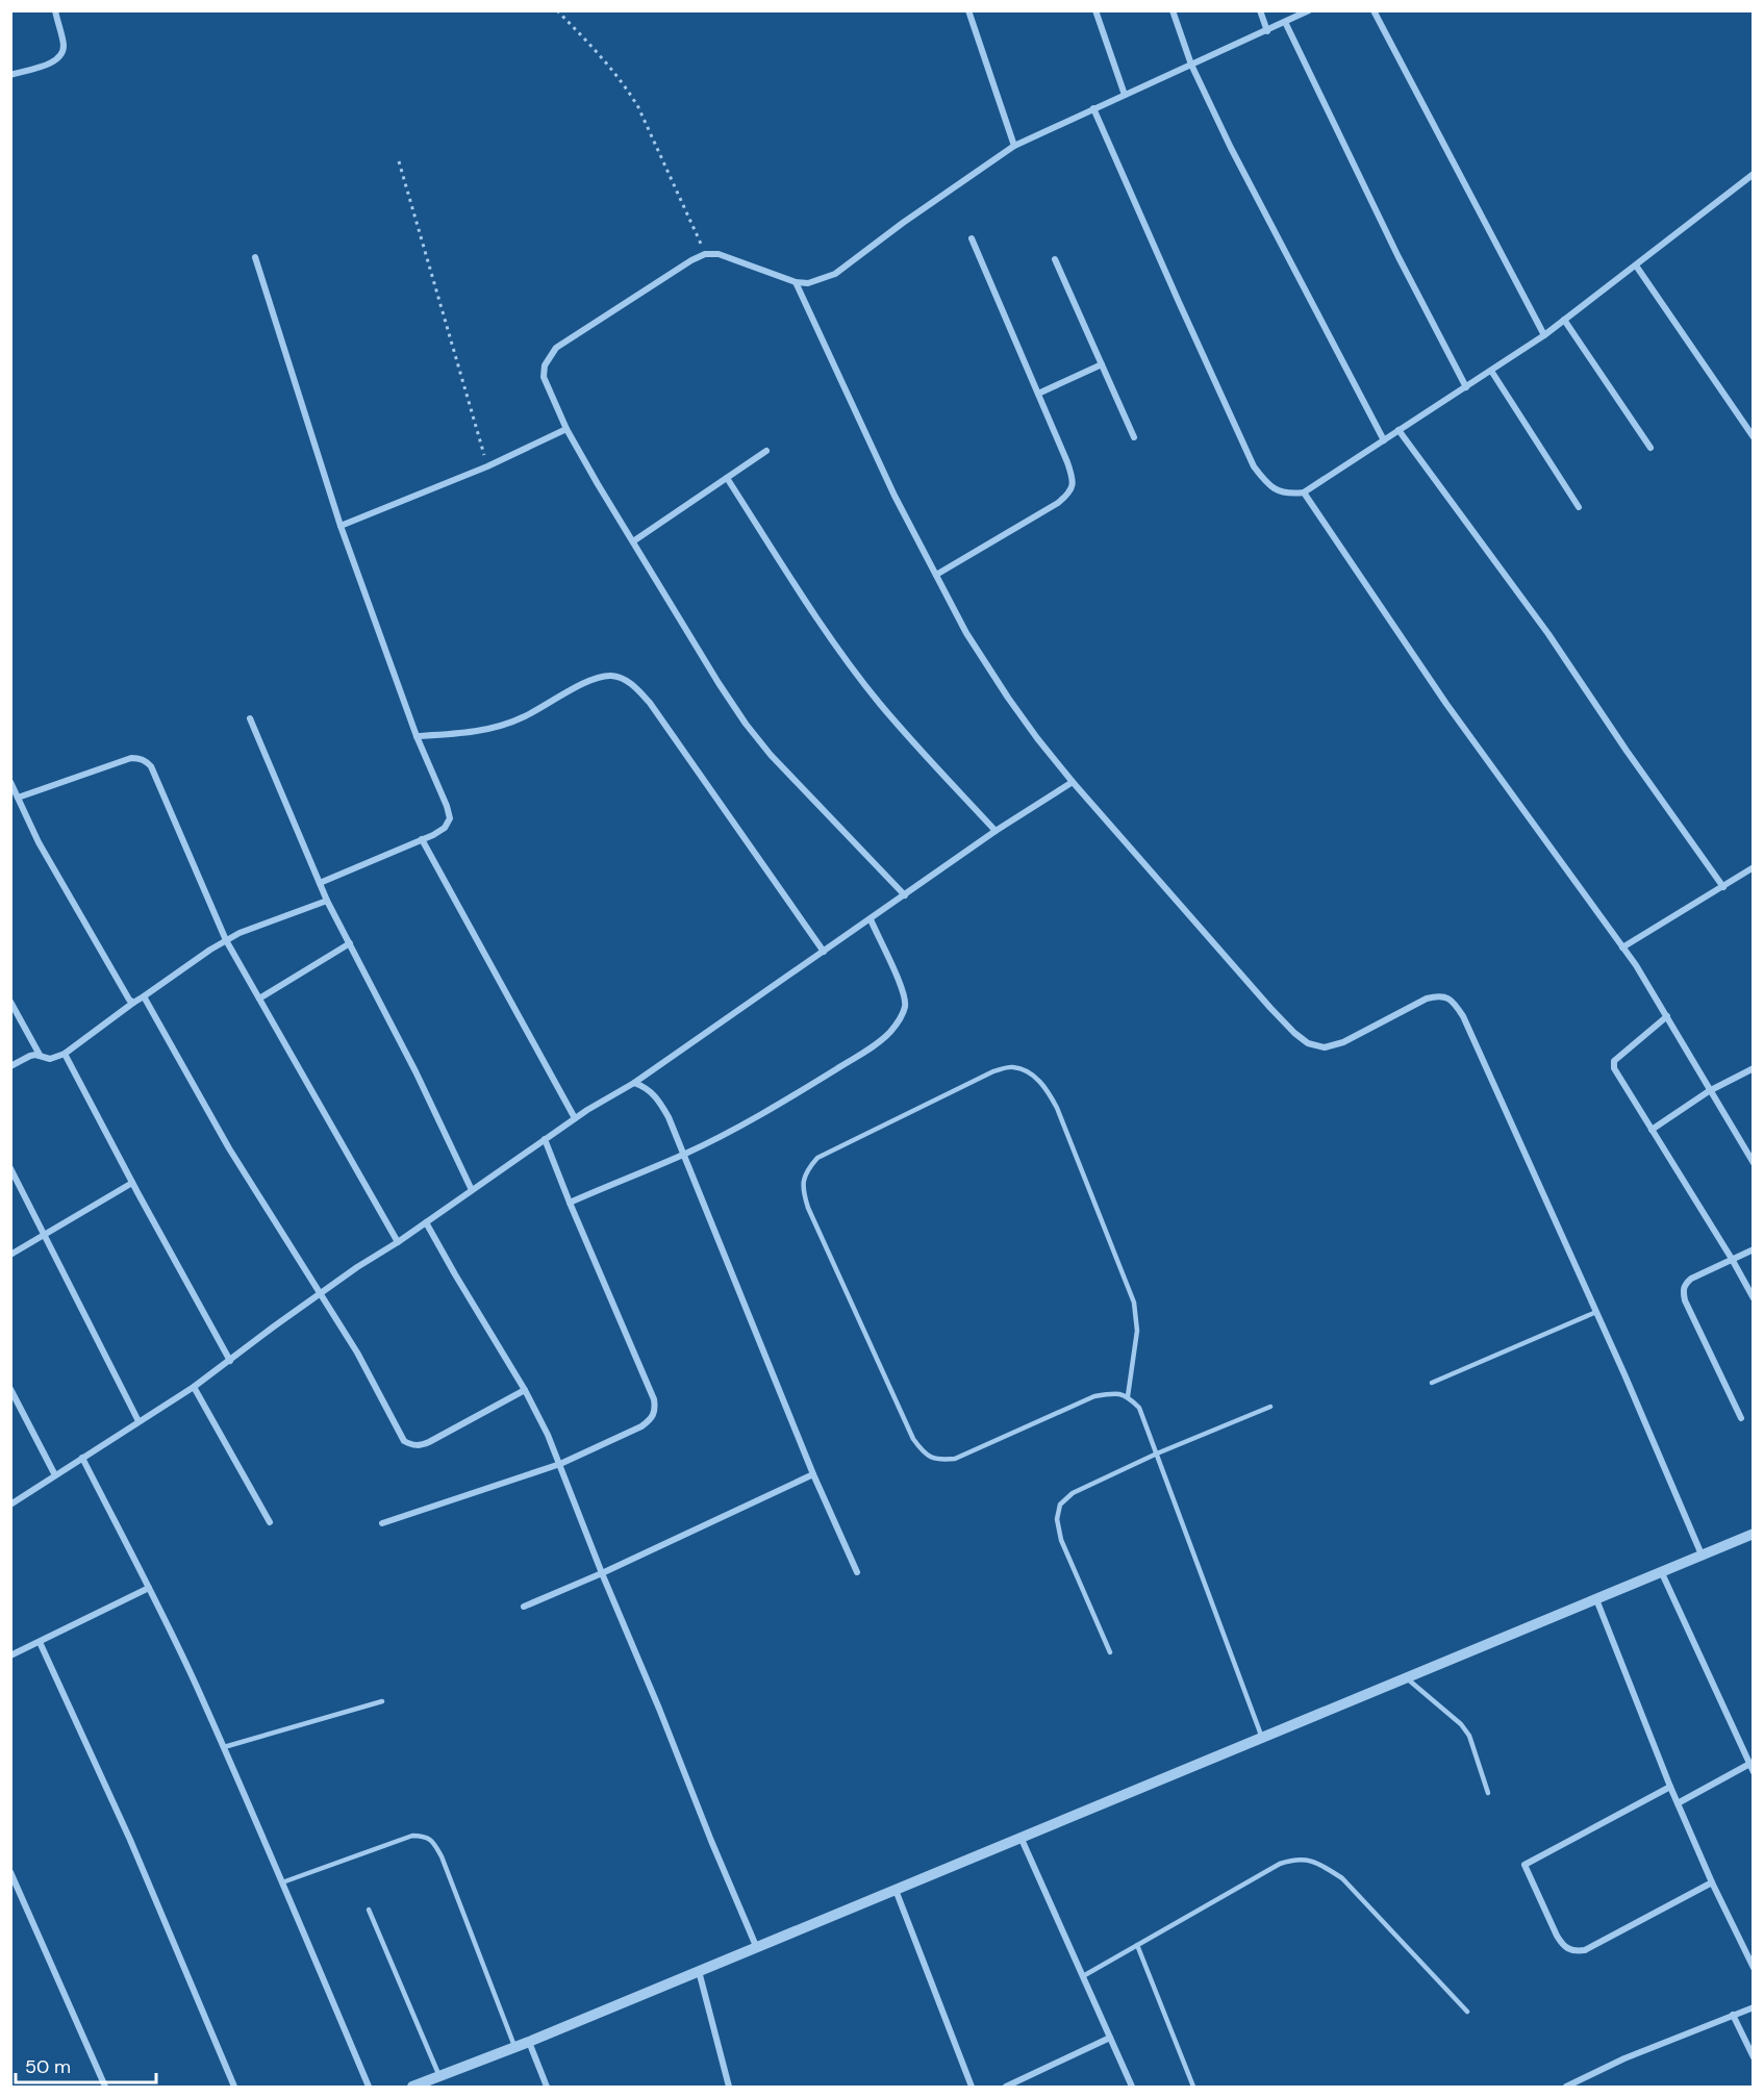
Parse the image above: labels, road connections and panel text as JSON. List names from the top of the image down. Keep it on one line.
{"scale_bar":"50 m"}
